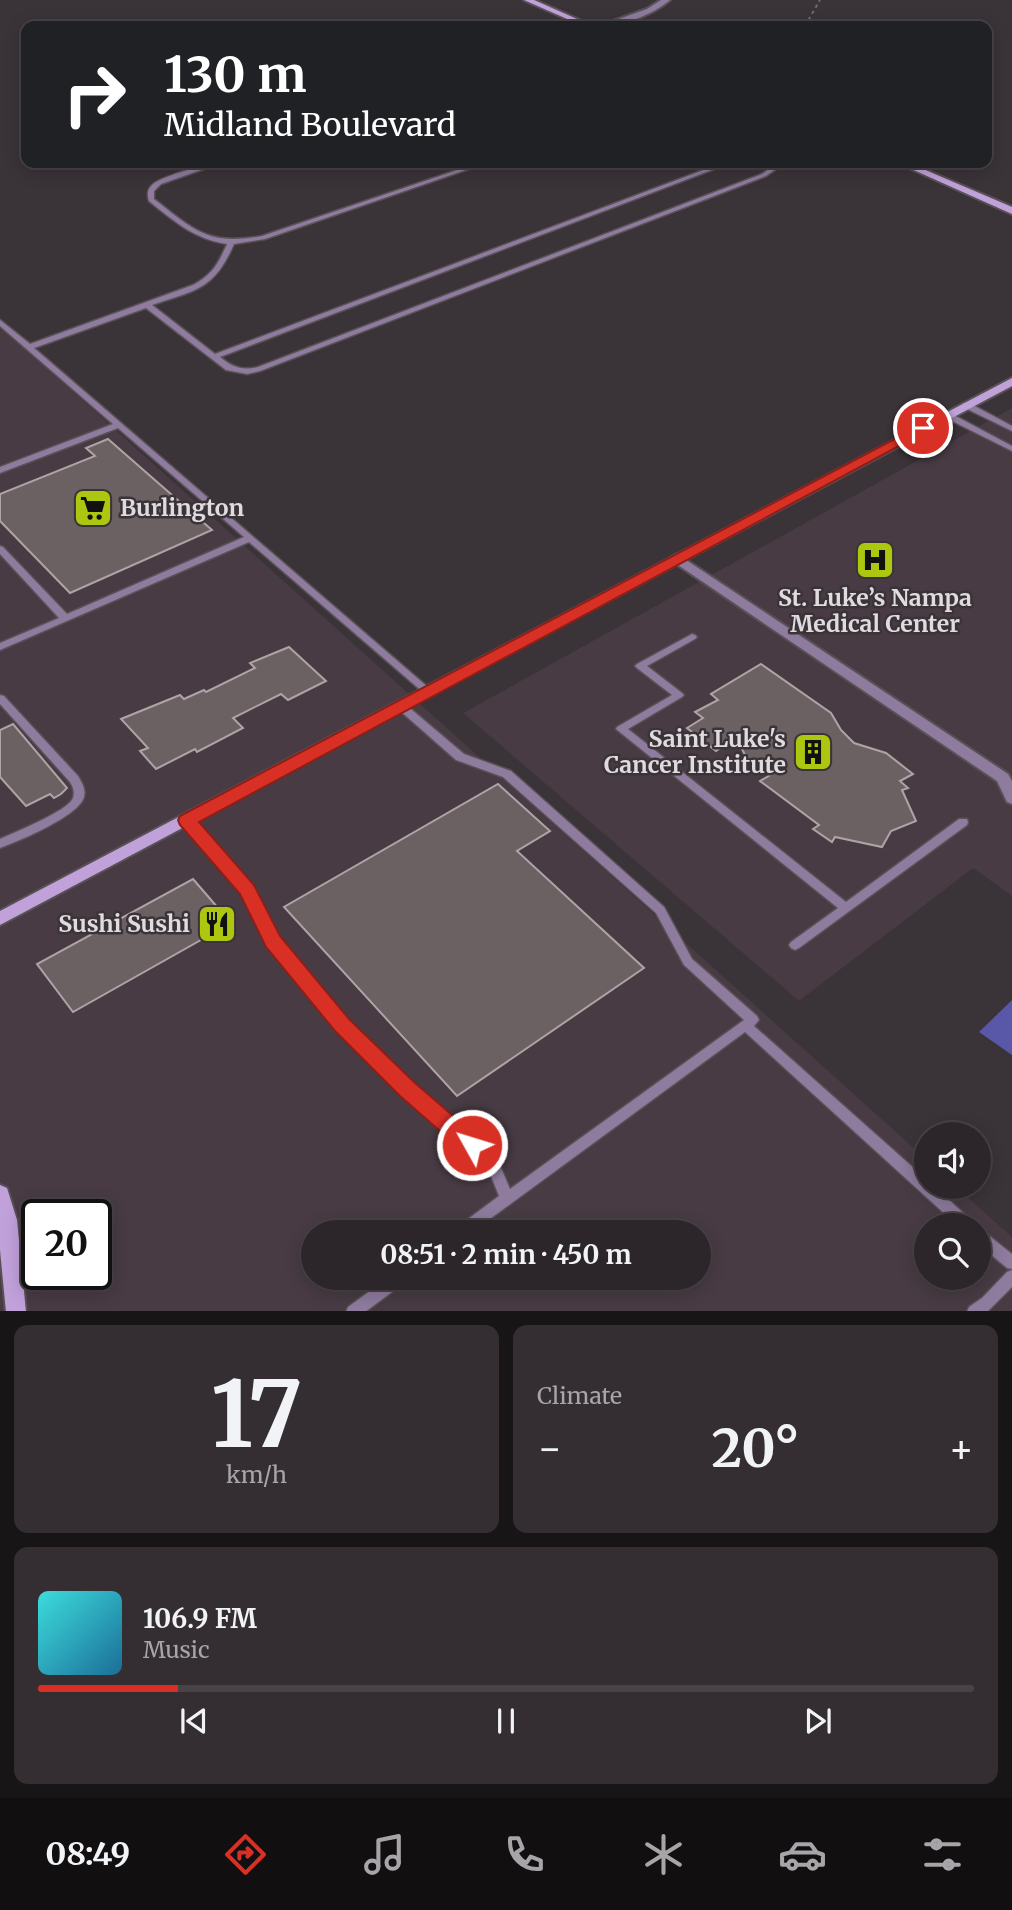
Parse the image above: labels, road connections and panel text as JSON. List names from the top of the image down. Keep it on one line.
{"places":{"supermarket":["Burlington"],"hospital":["St. Luke’s Nampa Medical Center"],"building":["Saint Luke's Cancer Institute"],"restaurant":["Sushi Sushi"]},"page":{"turn":["130 m","Midland Boulevard"],"limit":"20","trip":"08:51 · 2 min · 450 m","tile":[["17","km/h"],"Climate"],"heat":["−","20°","+"],"song":["106.9 FM","Music"],"tabs":"08:49"}}
